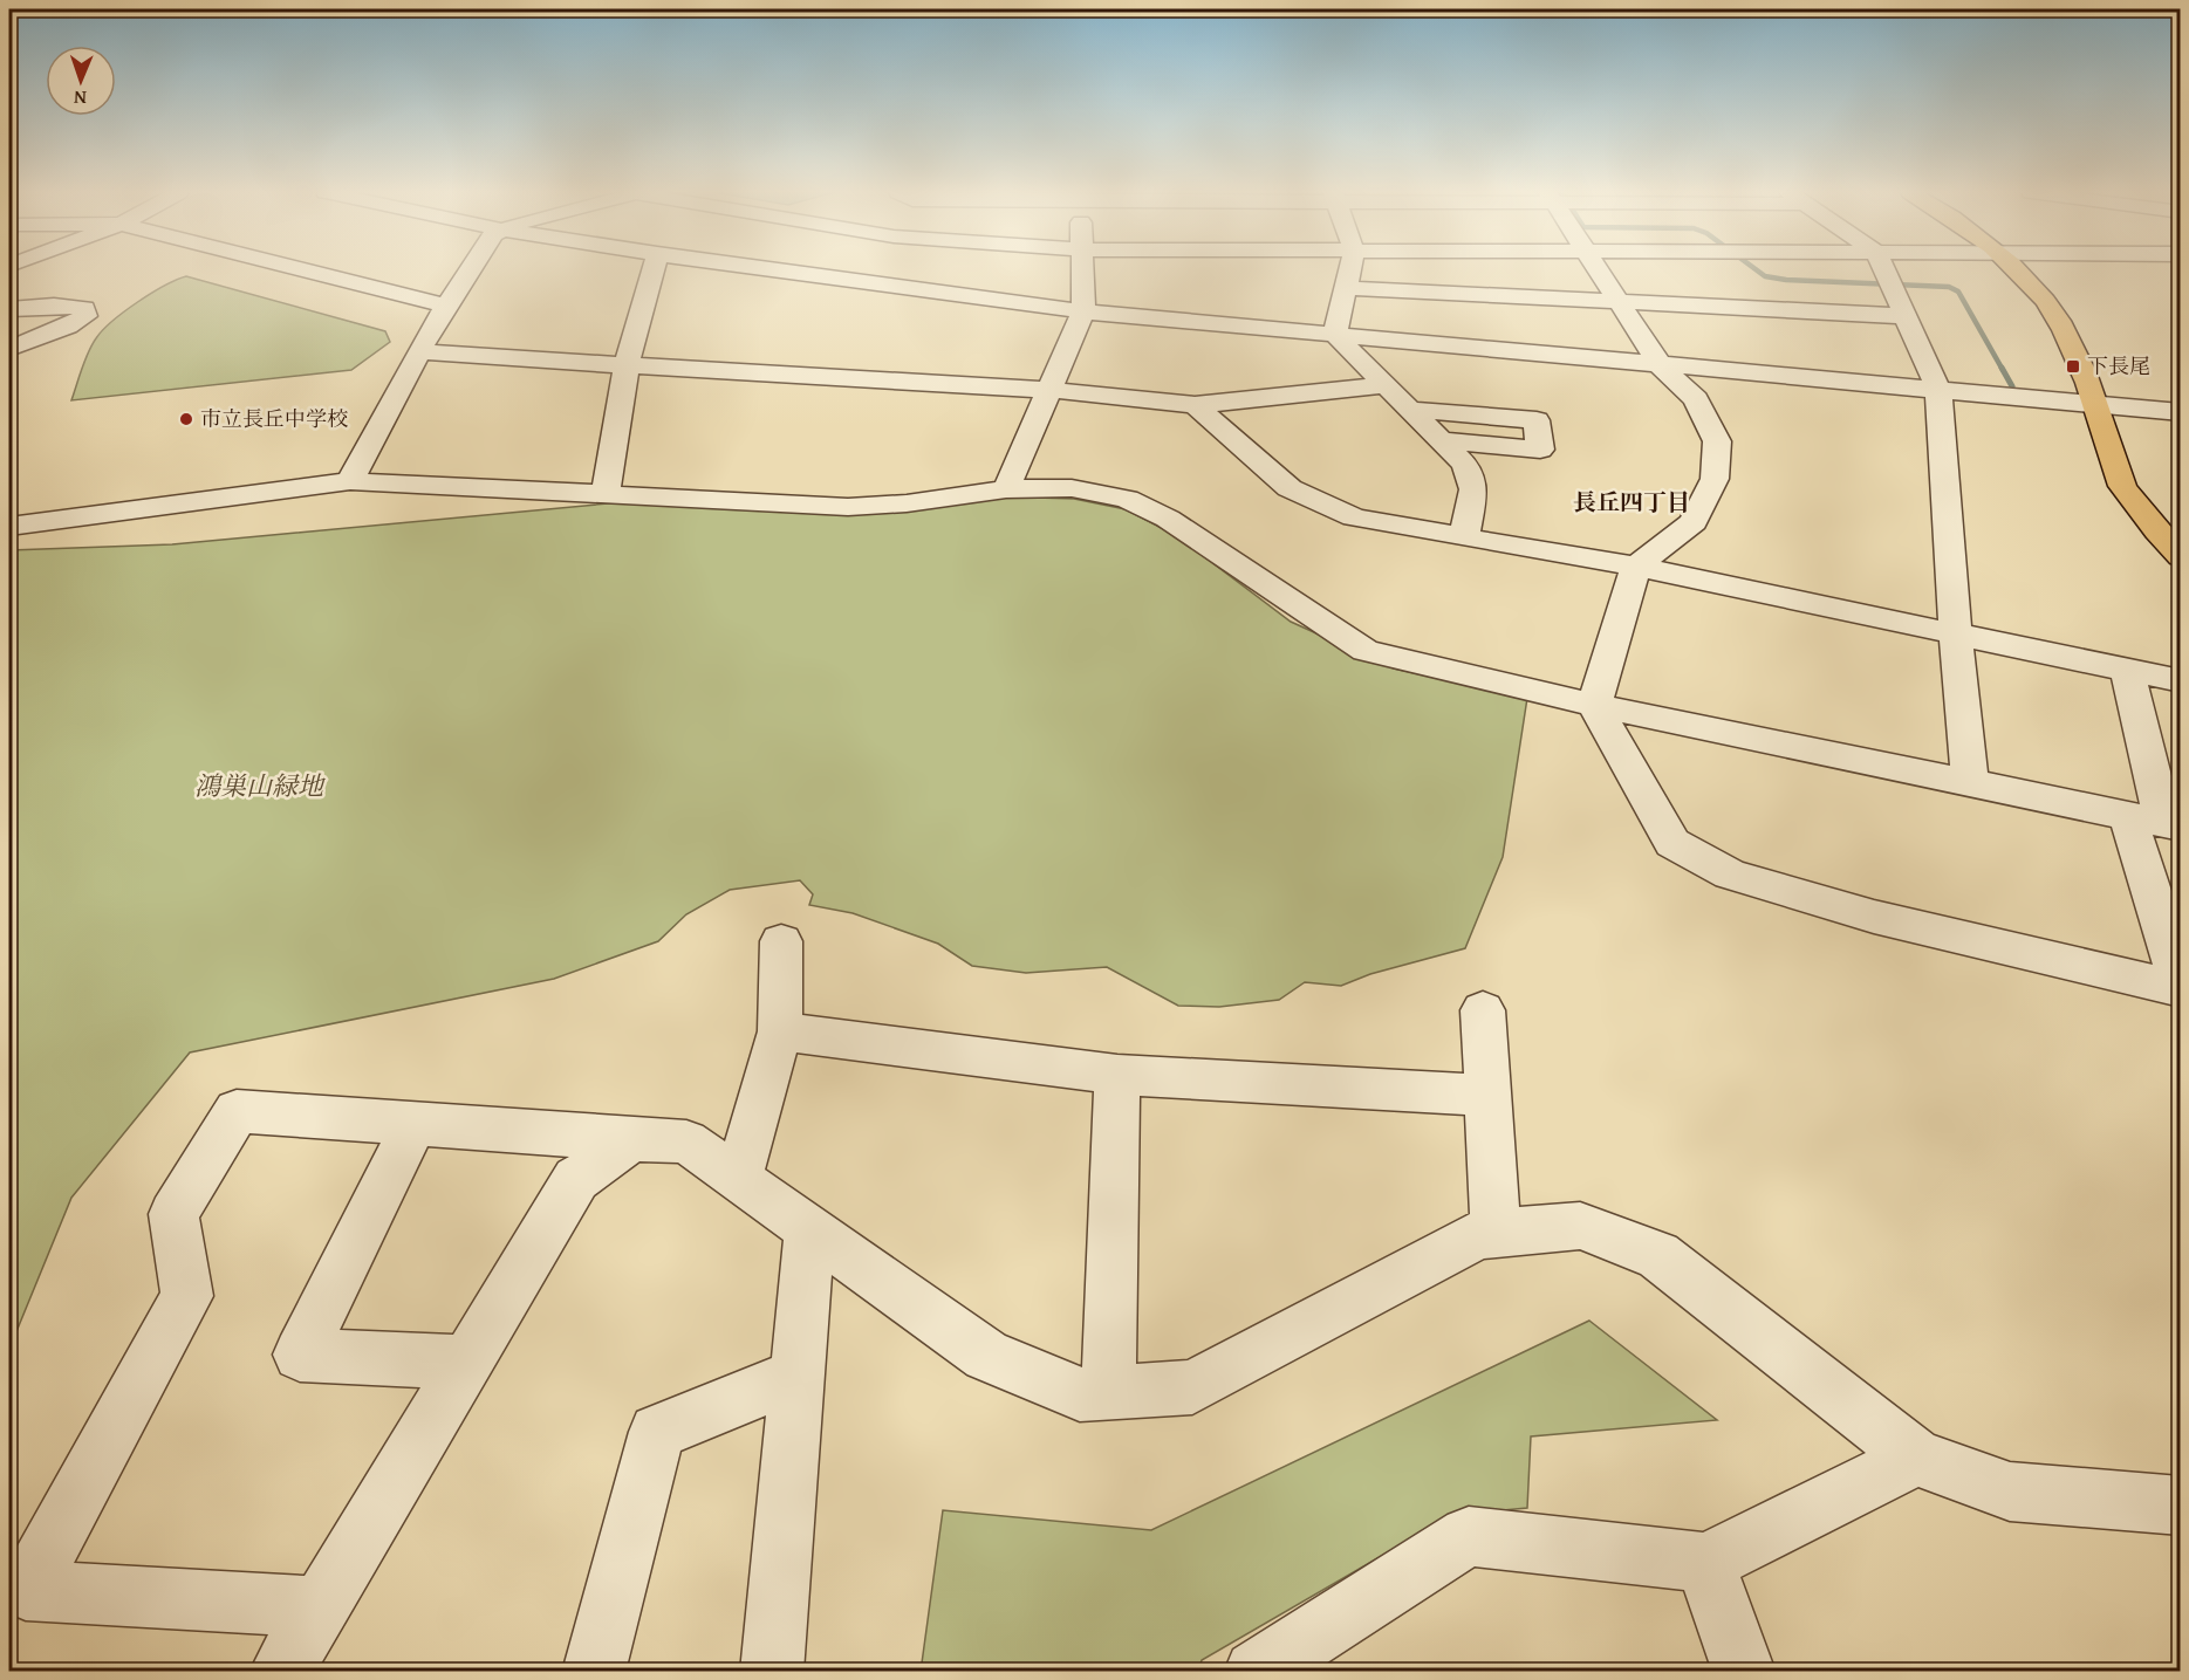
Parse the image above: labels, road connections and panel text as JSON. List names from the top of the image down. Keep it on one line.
{"districts":["長丘四丁目"],"parks":["鴻巣山緑地"],"places":{"transit":["下長尾"],"other":["市立長丘中学校"]},"north":"bottom"}
